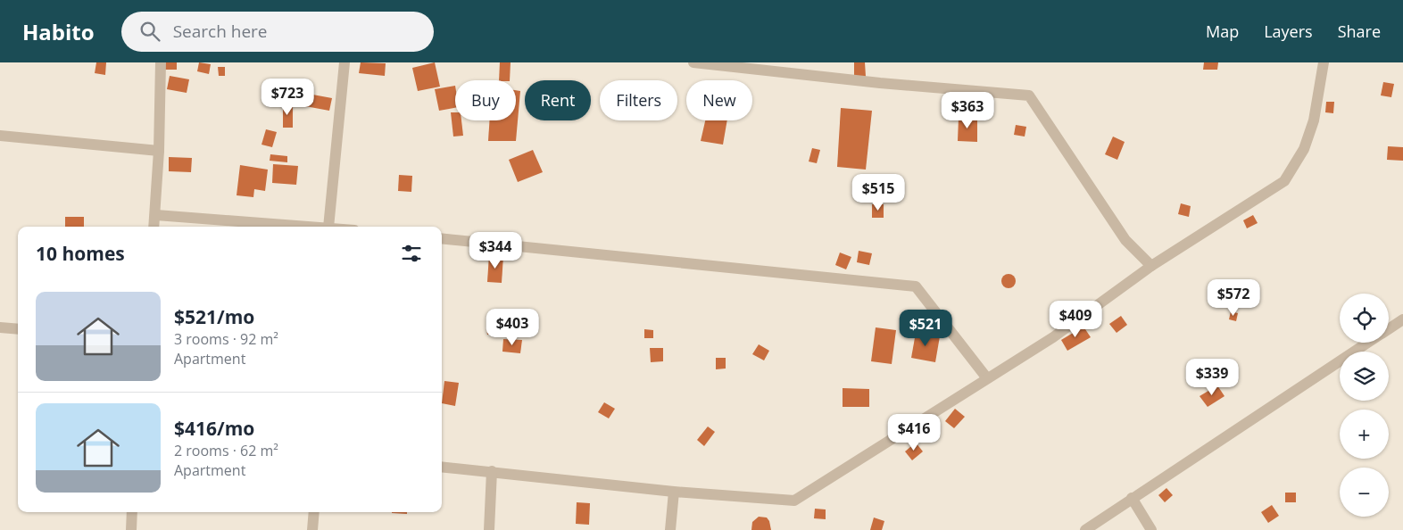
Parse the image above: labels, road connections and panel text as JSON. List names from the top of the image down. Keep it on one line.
{"page":{"header":"Habito","search":"Search here","nav":["Map","Layers","Share"],"price":["$723","$363","$515","$344","$572","$409","$403","$521","$339","$416"],"chip":["Buy","Rent","Filters","New"],"heading":"10 homes","list":[{"name":"$521/mo","note":"3 rooms · 92 m² · Apartment"},{"name":"$416/mo","note":"2 rooms · 62 m² · Apartment"}],"map_buttons":["+","−"]}}
